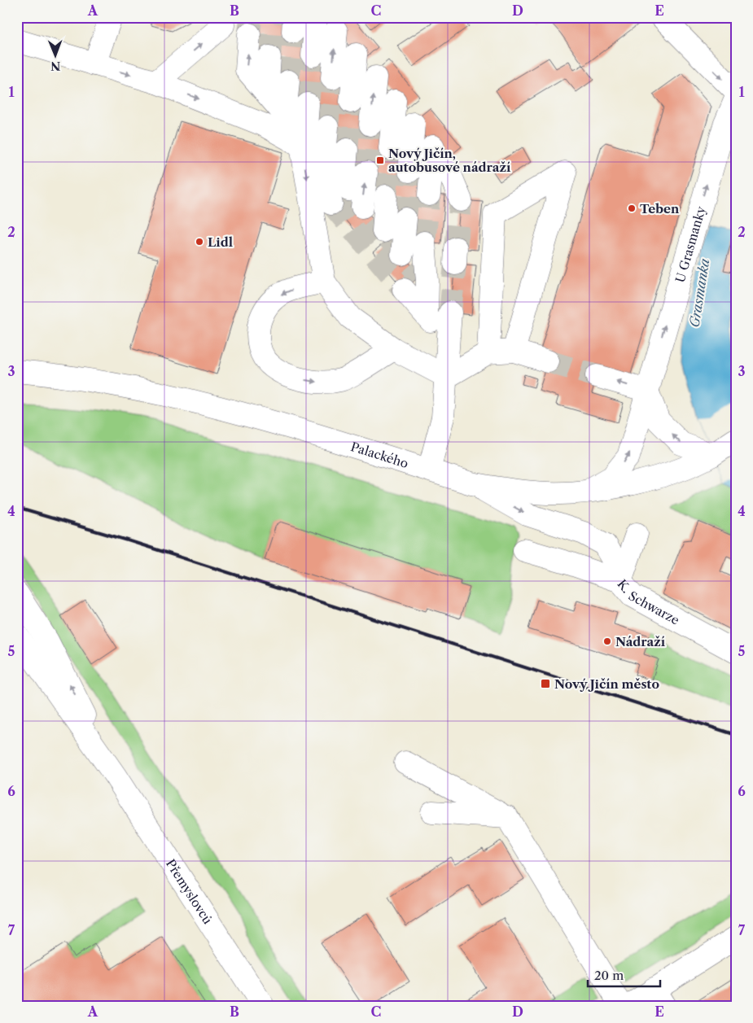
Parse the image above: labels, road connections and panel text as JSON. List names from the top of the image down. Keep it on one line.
{"streets":{"street":["U Grasmanky","Palackého","K. Schwarze","Přemyslovců"]},"crossings":[["U Grasmanky","Palackého"],["Palackého","K. Schwarze"]],"one_way":["U Grasmanky"],"water":["Grasmanka"],"places":{"transit":["Nový Jičín, autobusové nádraží","Nový Jičín město"],"other":["Teben","Lidl","Nádraží"]},"scale_bar":"20 m","north":"bottom","grid":{"columns":["A","B","C","D","E"],"rows":["1","2","3","4","5","6","7"]}}
